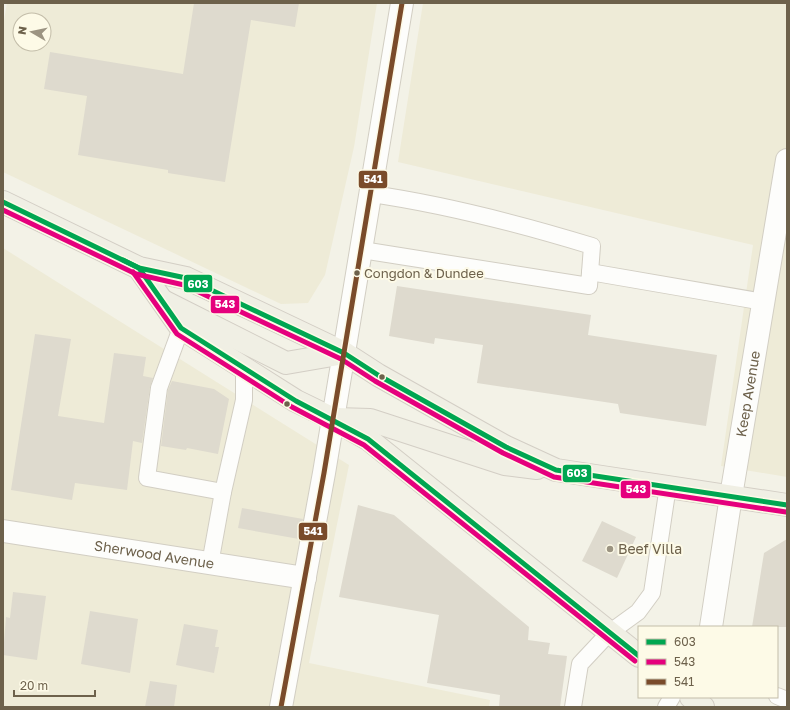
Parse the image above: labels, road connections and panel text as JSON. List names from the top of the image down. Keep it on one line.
{"streets":{"street":["Keep Avenue","Sherwood Avenue"]},"places":["Congdon & Dundee","Beef Villa"],"lines":["transit line 541","transit line 603","transit line 543"],"legend":["603","543","541"],"scale_bar":"20 m","north":"left"}
